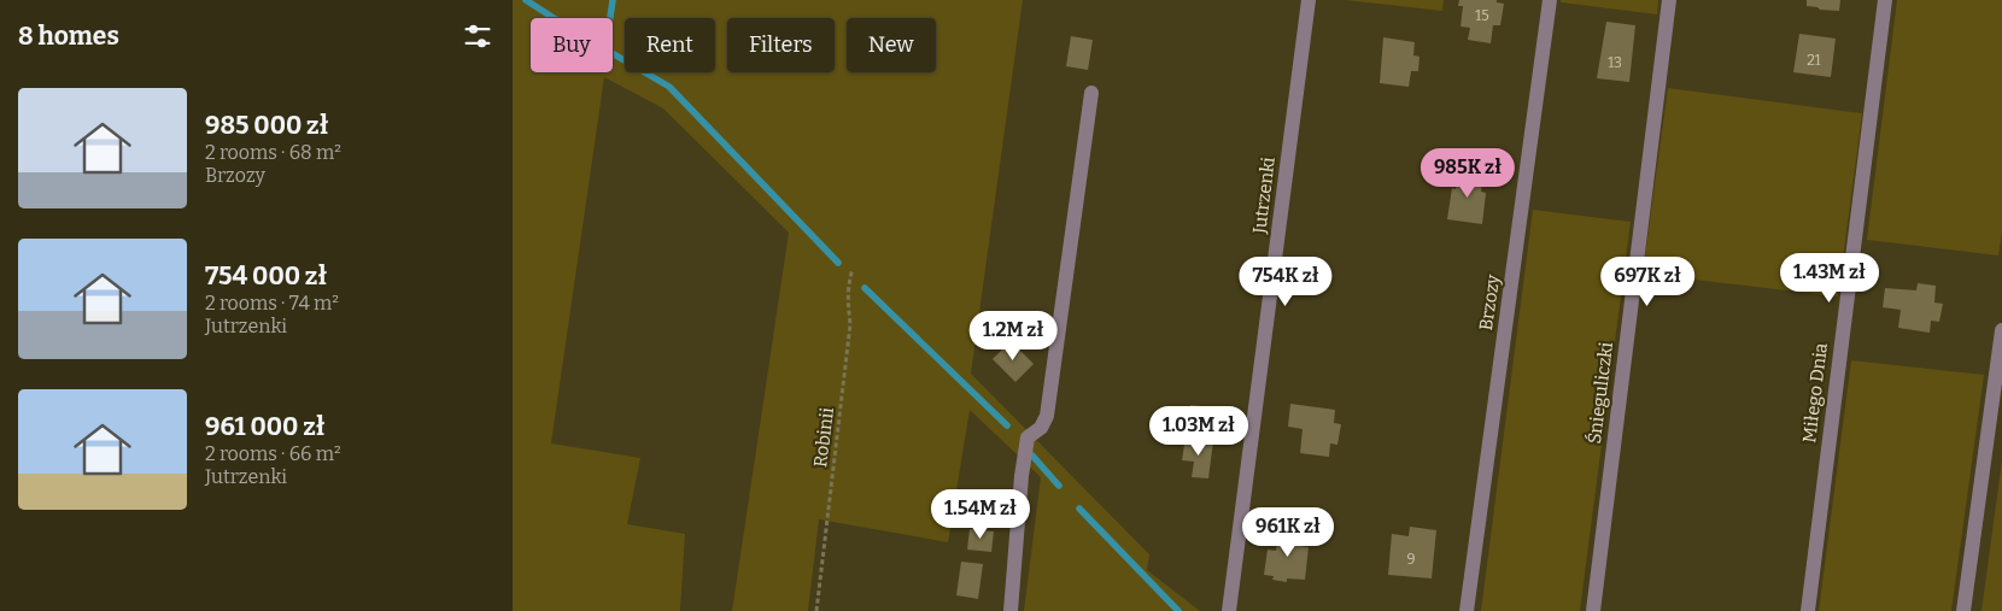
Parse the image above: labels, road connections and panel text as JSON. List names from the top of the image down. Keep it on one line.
{"streets":{"street":["Jutrzenki","Brzozy","Śnieguliczki","Miłego Dnia"],"path":["Robinii"]},"house_numbers":["15","21","13","9"],"page":{"heading":"8 homes","chip":["Buy","Rent","Filters","New"],"list":[{"name":"985 000 zł","note":"2 rooms · 68 m² · Brzozy"},{"name":"754 000 zł","note":"2 rooms · 74 m² · Jutrzenki"},{"name":"961 000 zł","note":"2 rooms · 66 m² · Jutrzenki"}],"price":["985K zł","1.43M zł","754K zł","697K zł","1.2M zł","1.03M zł","1.54M zł","961K zł"]}}
